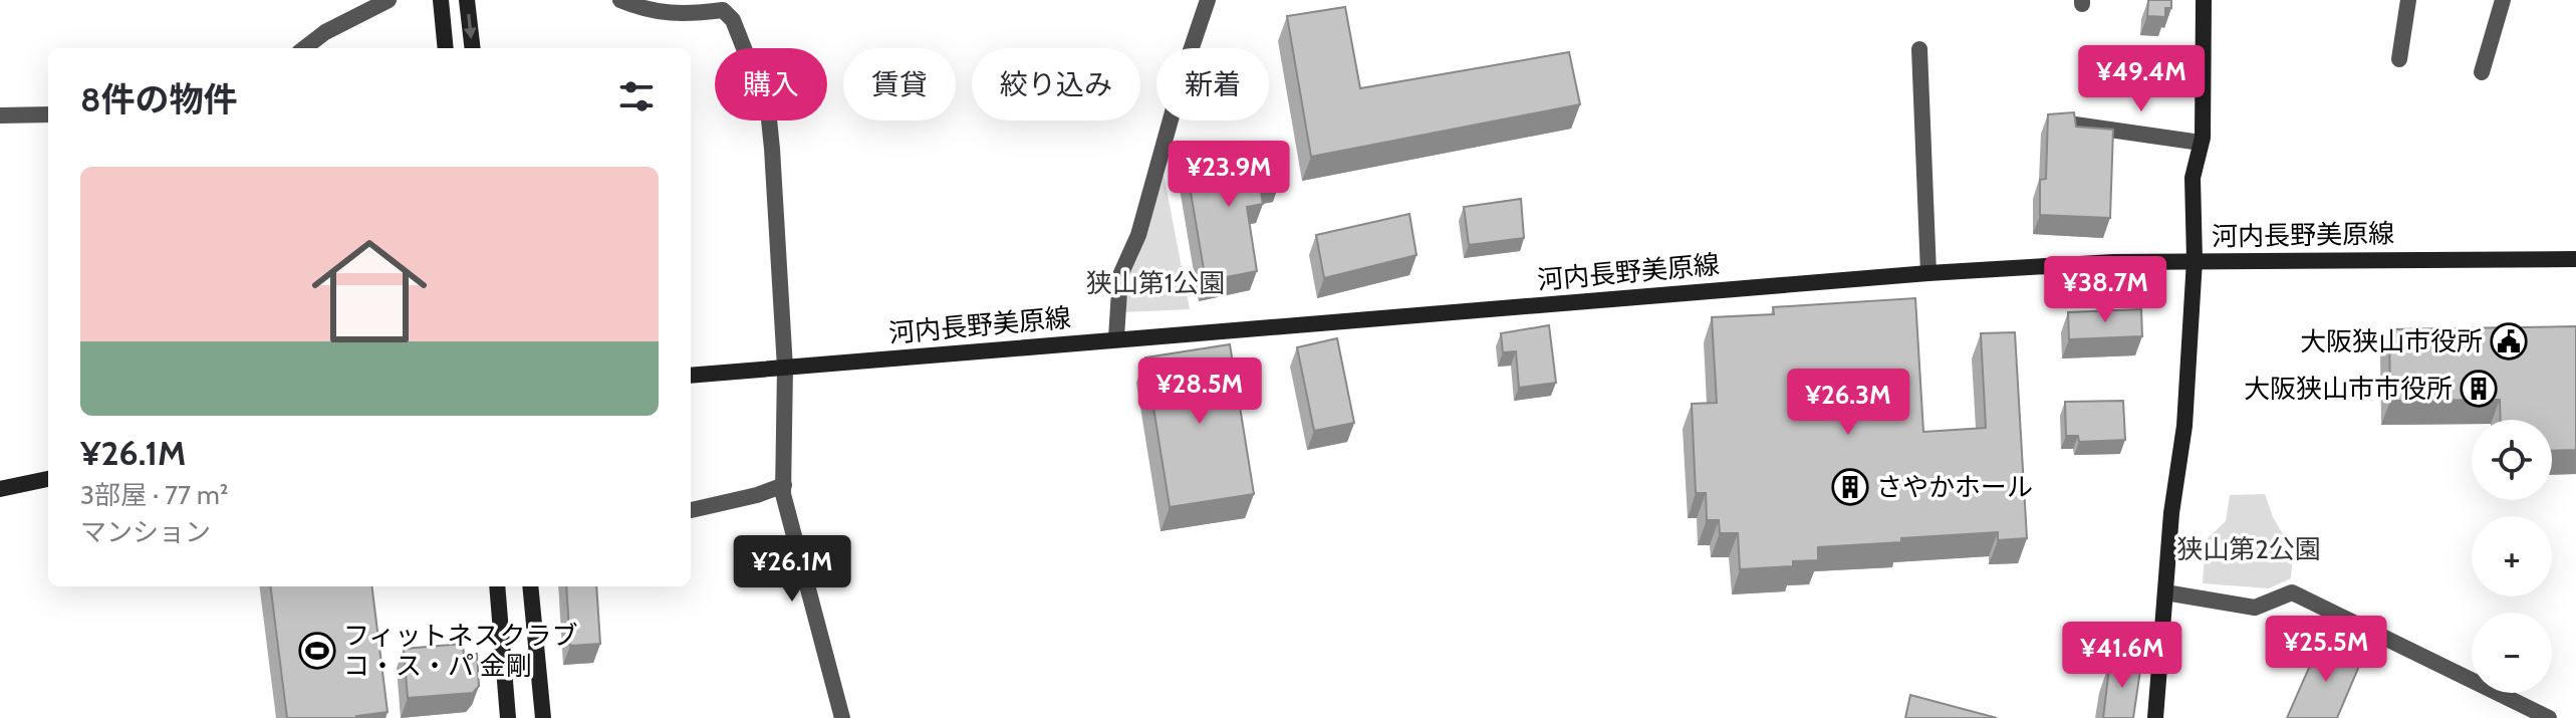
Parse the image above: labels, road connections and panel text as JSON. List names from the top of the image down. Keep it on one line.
{"streets":{"main road":["河内長野美原線"]},"parks":["狭山第1公園","狭山第2公園"],"places":{"public building":["大阪狭山市役所"],"building":["大阪狭山市市役所","さやかホール"],"sports":["フィットネスクラブ コ・ス・パ 金剛"]},"page":{"price":["¥49.4M","¥23.9M","¥38.7M","¥28.5M","¥26.3M","¥26.1M","¥25.5M","¥41.6M"],"chip":["購入","賃貸","絞り込み","新着"],"heading":"8件の物件","list":[{"name":"¥26.1M","note":"3部屋 · 77 m² · マンション"}],"map_buttons":["+","−"]}}
